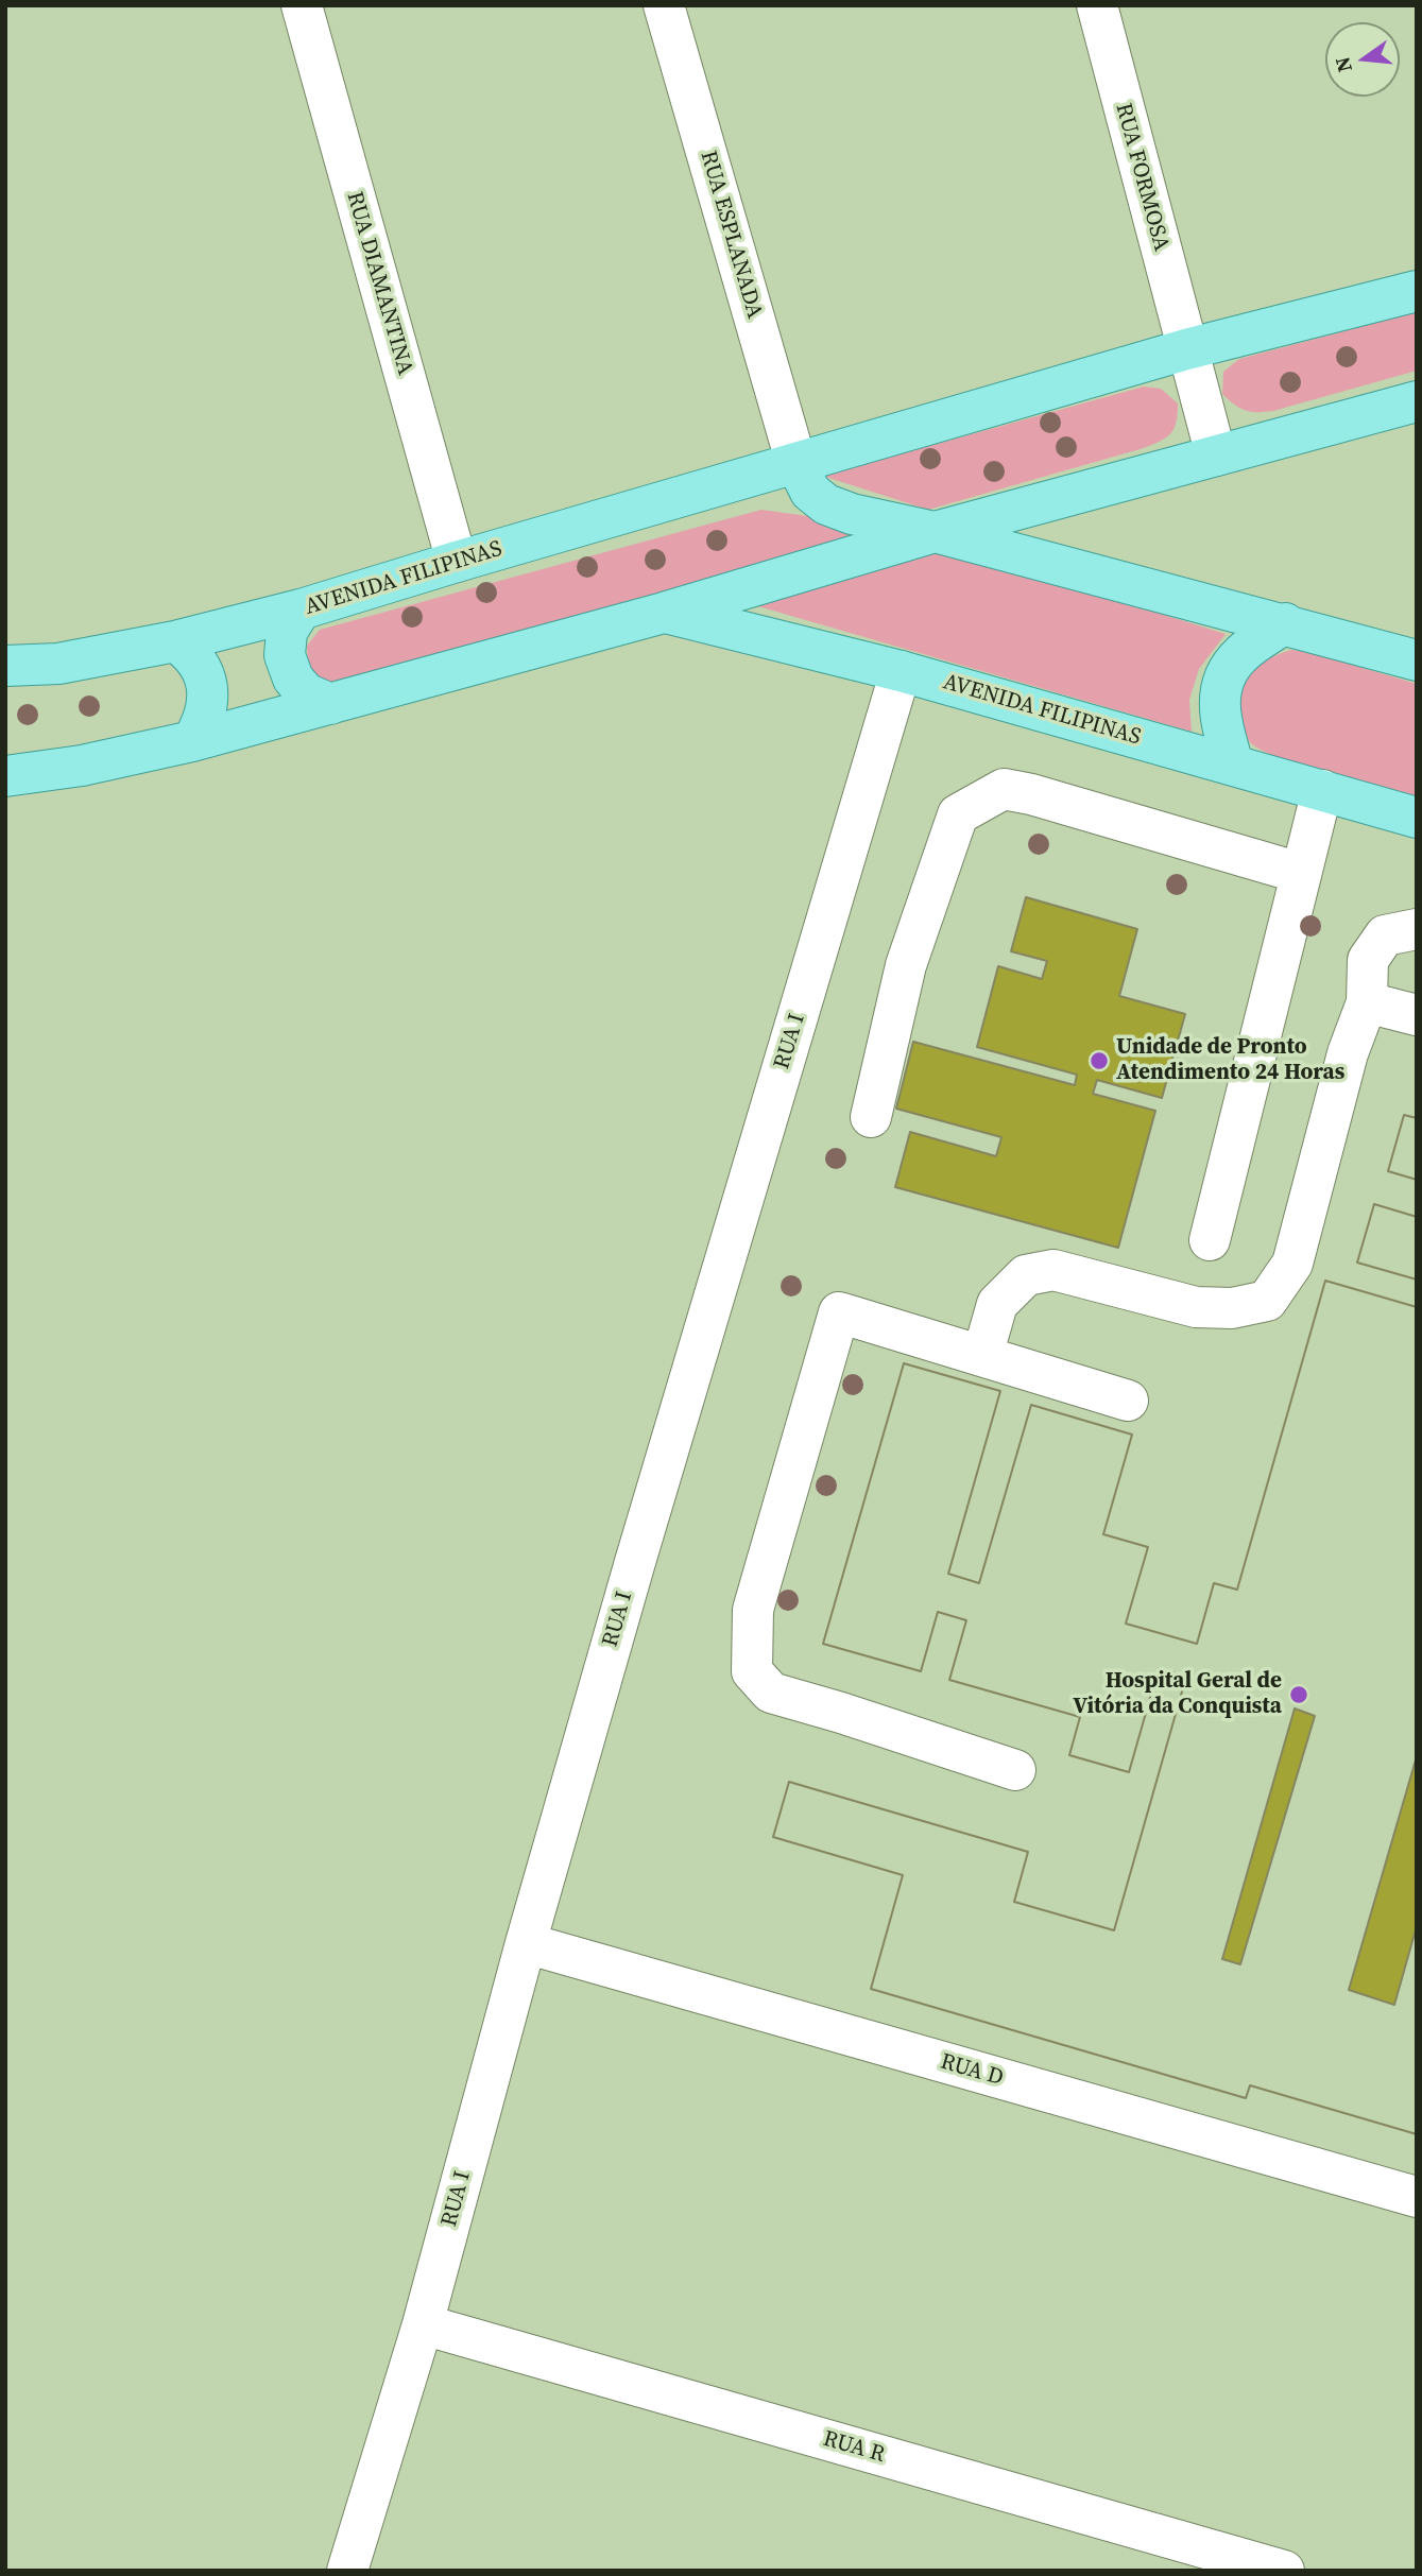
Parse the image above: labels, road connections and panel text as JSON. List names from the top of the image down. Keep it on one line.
{"streets":{"main road":["AVENIDA FILIPINAS"],"street":["RUA FORMOSA","RUA ESPLANADA","RUA DIAMANTINA","RUA I","RUA D","RUA R"]},"crossings":[["RUA FORMOSA","AVENIDA FILIPINAS"],["RUA ESPLANADA","AVENIDA FILIPINAS"],["RUA DIAMANTINA","AVENIDA FILIPINAS"],["AVENIDA FILIPINAS","RUA I"],["RUA I","RUA D"],["RUA I","RUA R"]],"places":["Unidade de Pronto Atendimento 24 Horas","Hospital Geral de Vitória da Conquista"],"north":"left"}
